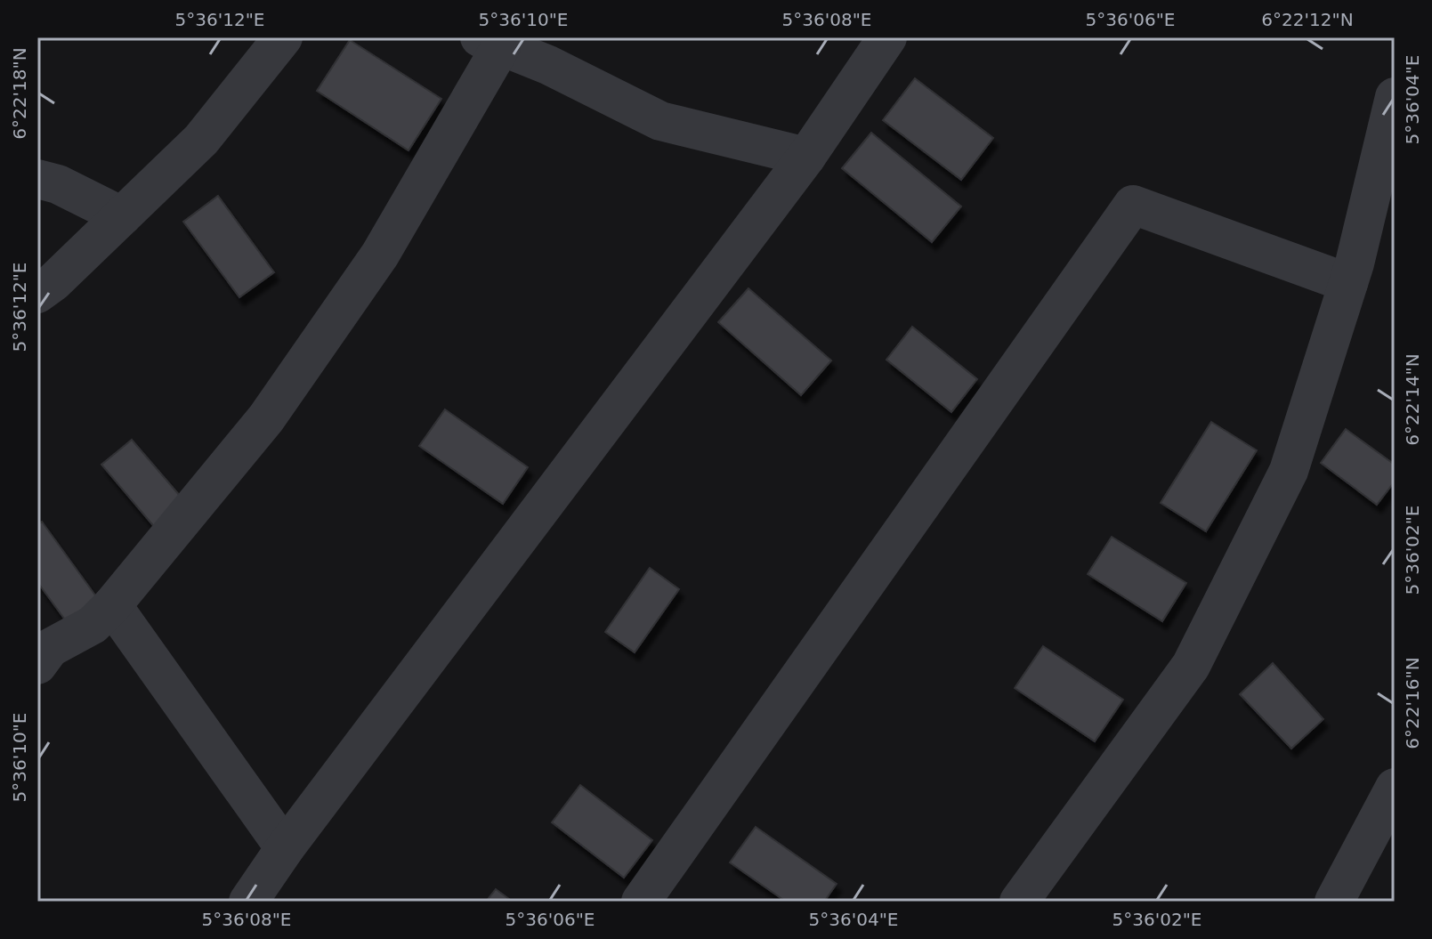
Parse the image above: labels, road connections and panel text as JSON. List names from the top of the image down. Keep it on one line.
{"coordinates":["5°36'12\"E","5°36'10\"E","5°36'08\"E","5°36'06\"E","6°22'12\"N","6°22'18\"N","5°36'04\"E","6°22'14\"N","5°36'02\"E","6°22'16\"N"]}
